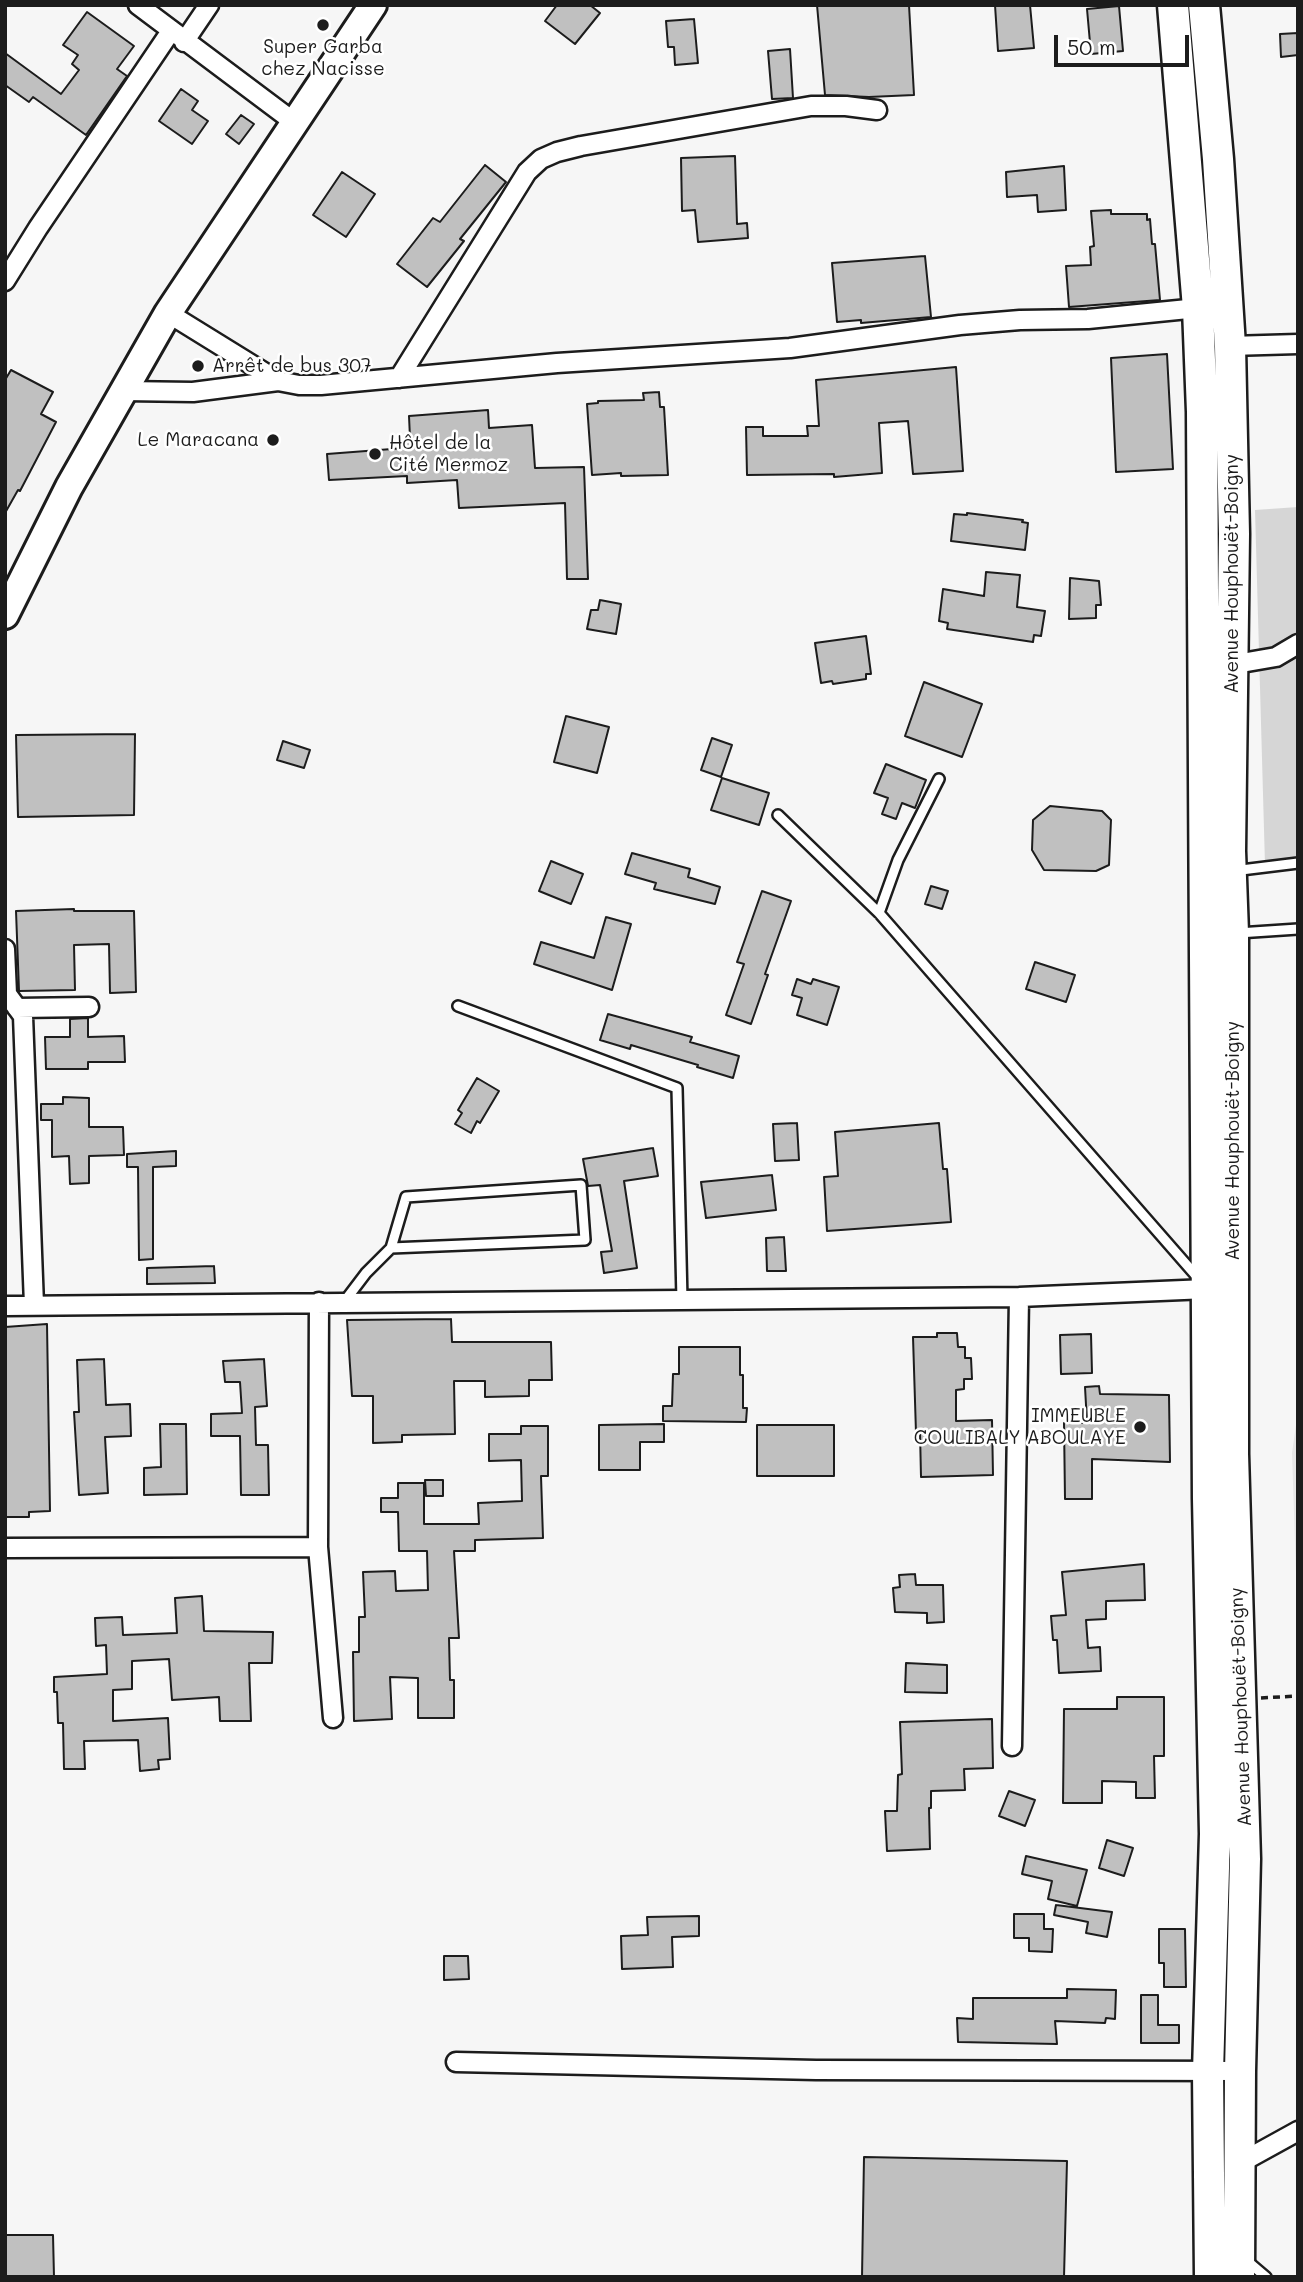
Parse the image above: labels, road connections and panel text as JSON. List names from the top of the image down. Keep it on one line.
{"streets":{"highway":["Avenue Houphouët-Boigny"]},"places":["Super Garba chez Nacisse","Arrêt de bus 307","Le Maracana","Hôtel de la Cité Mermoz","IMMEUBLE COULIBALY ABOULAYE"],"scale_bar":"50 m"}
